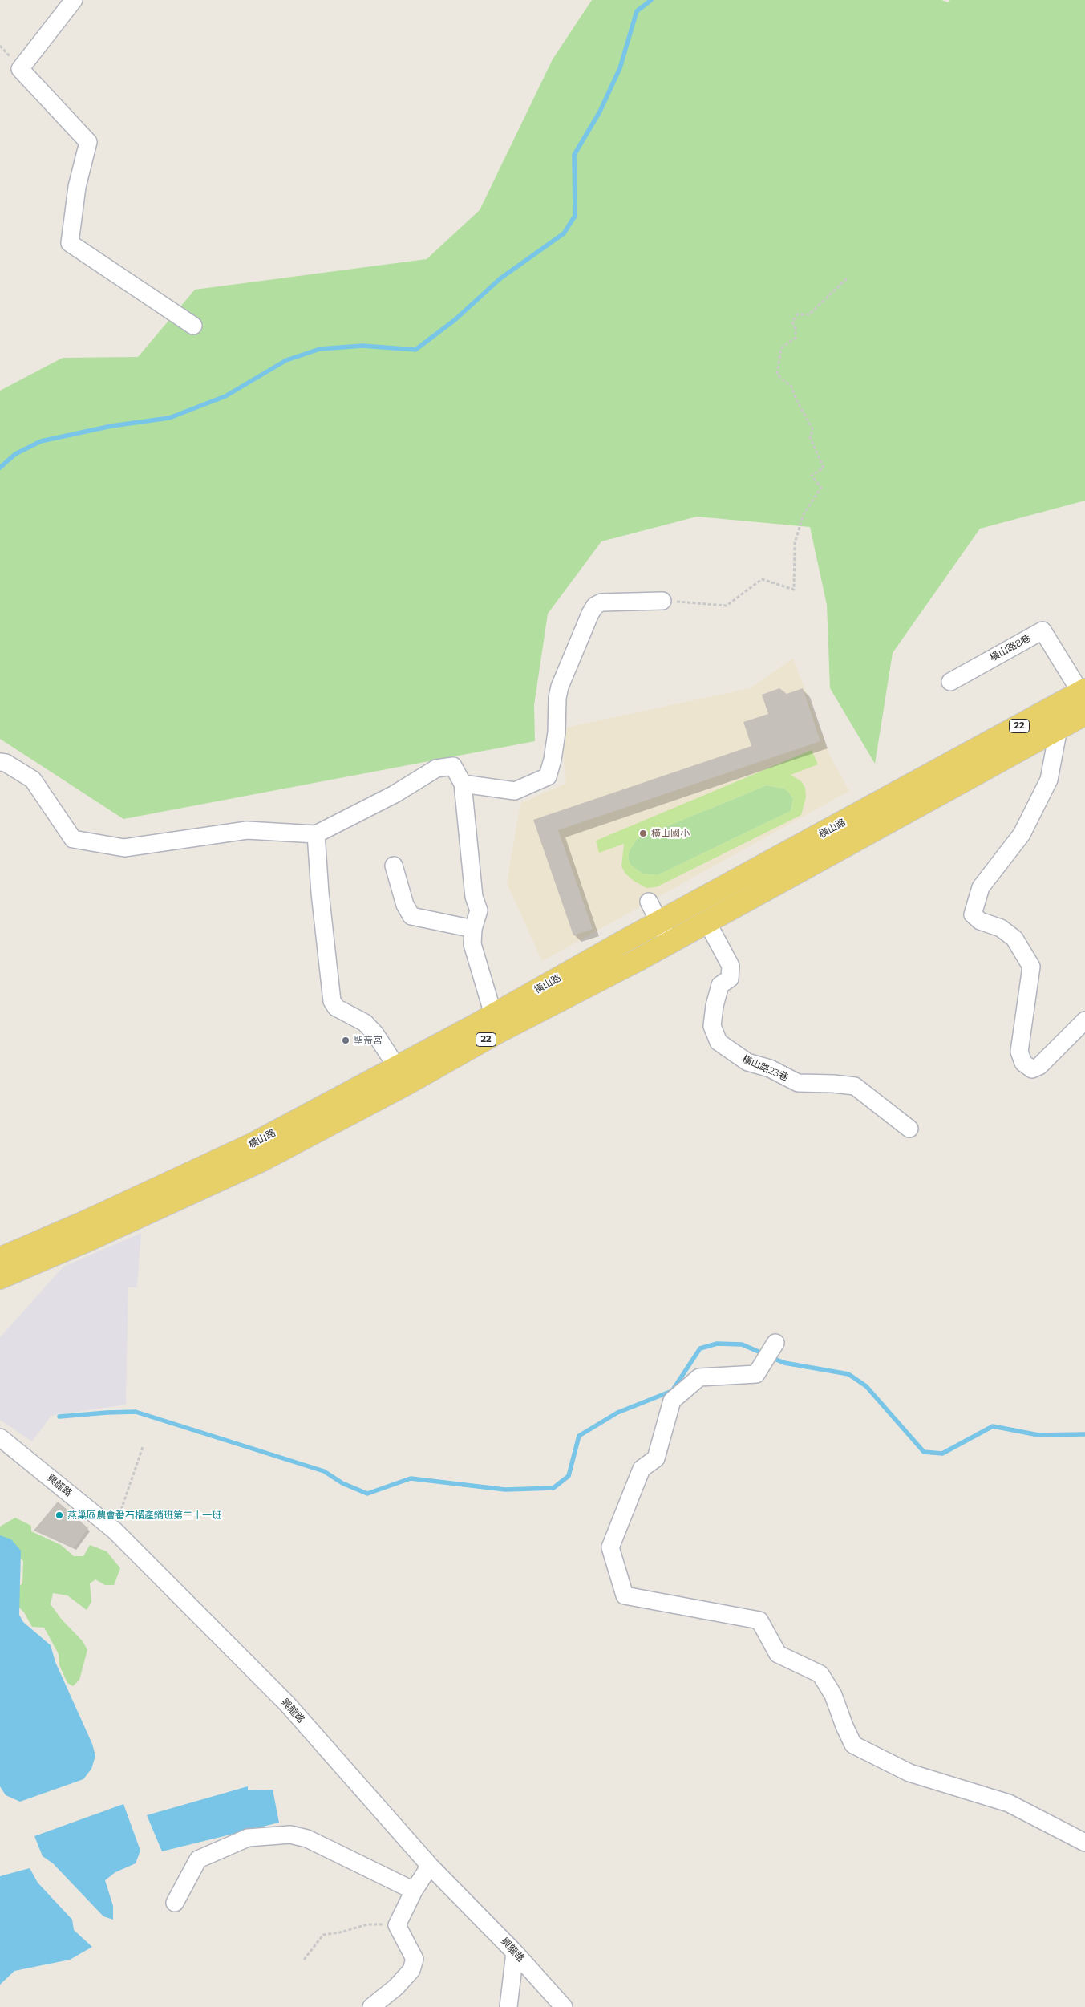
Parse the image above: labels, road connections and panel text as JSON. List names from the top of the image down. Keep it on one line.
{"streets":{"main road":["22","橫山路"],"street":["橫山路8巷","橫山路23巷","興龍路"]},"crossings":[["橫山路8巷","橫山路"],["橫山路","橫山路23巷"]],"places":["橫山國小","聖帝宮","燕巢區農會番石榴產銷班第二十一班"]}
